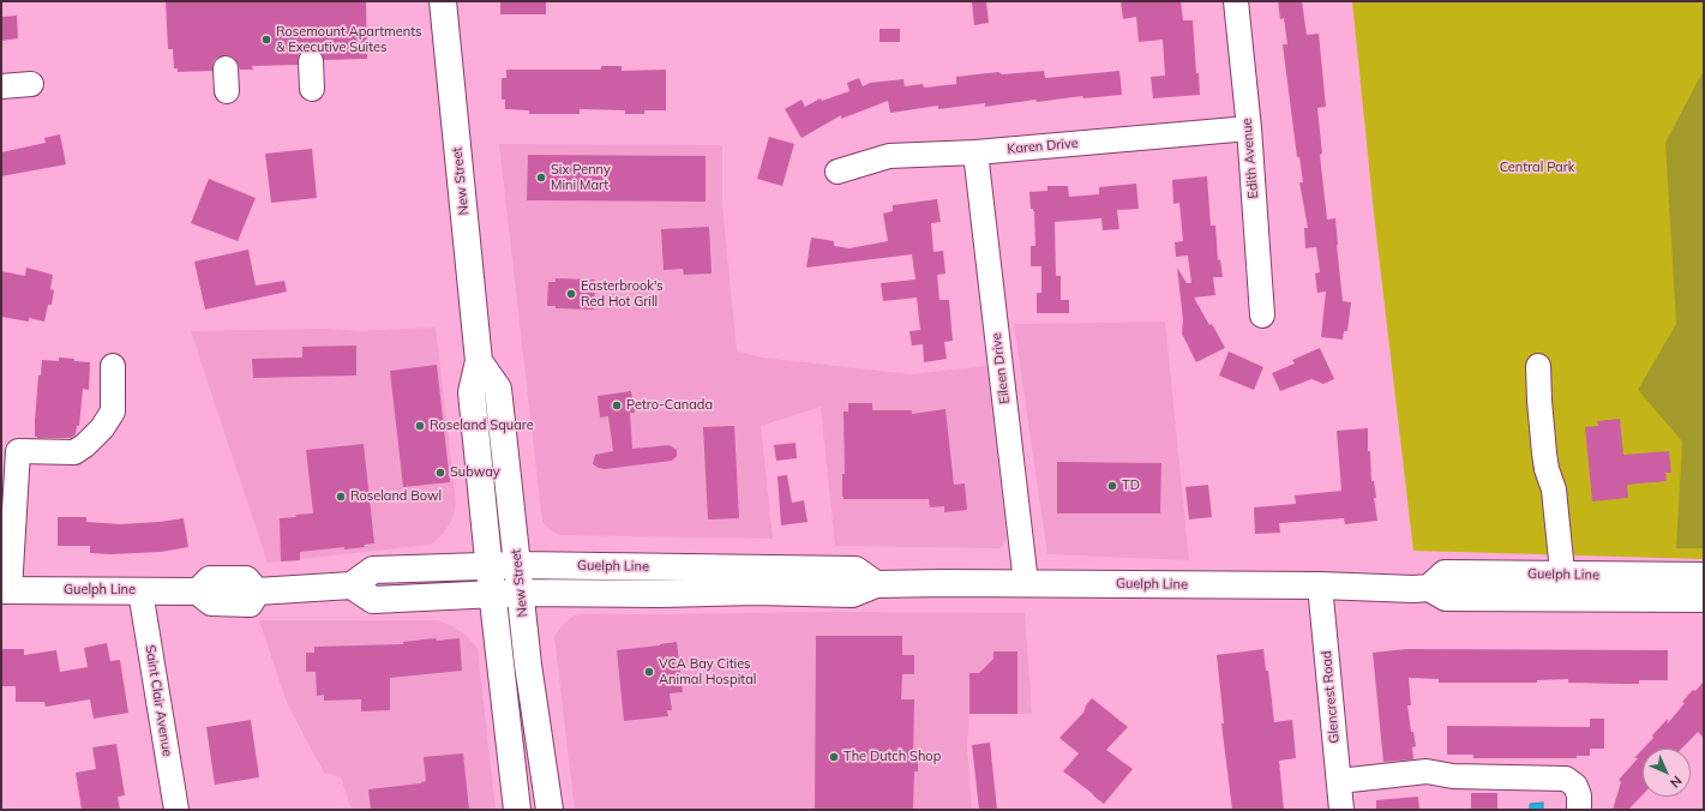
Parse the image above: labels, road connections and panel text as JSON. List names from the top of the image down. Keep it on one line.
{"streets":{"main road":["New Street","Guelph Line"],"street":["Karen Drive","Edith Avenue","Eileen Drive","Glencrest Road","Saint Clair Avenue"]},"crossings":[["Karen Drive","Edith Avenue"],["Karen Drive","Eileen Drive"],["New Street","Guelph Line"],["Eileen Drive","Guelph Line"],["Guelph Line","Glencrest Road"],["Guelph Line","Saint Clair Avenue"]],"parks":["Central Park"],"places":["Rosemount Apartments & Executive Suites","Six Penny Mini Mart","Easterbrook's Red Hot Grill","Petro-Canada","Roseland Square","Subway","TD","Roseland Bowl","VCA Bay Cities Animal Hospital","The Dutch Shop"],"north":"bottom right"}
